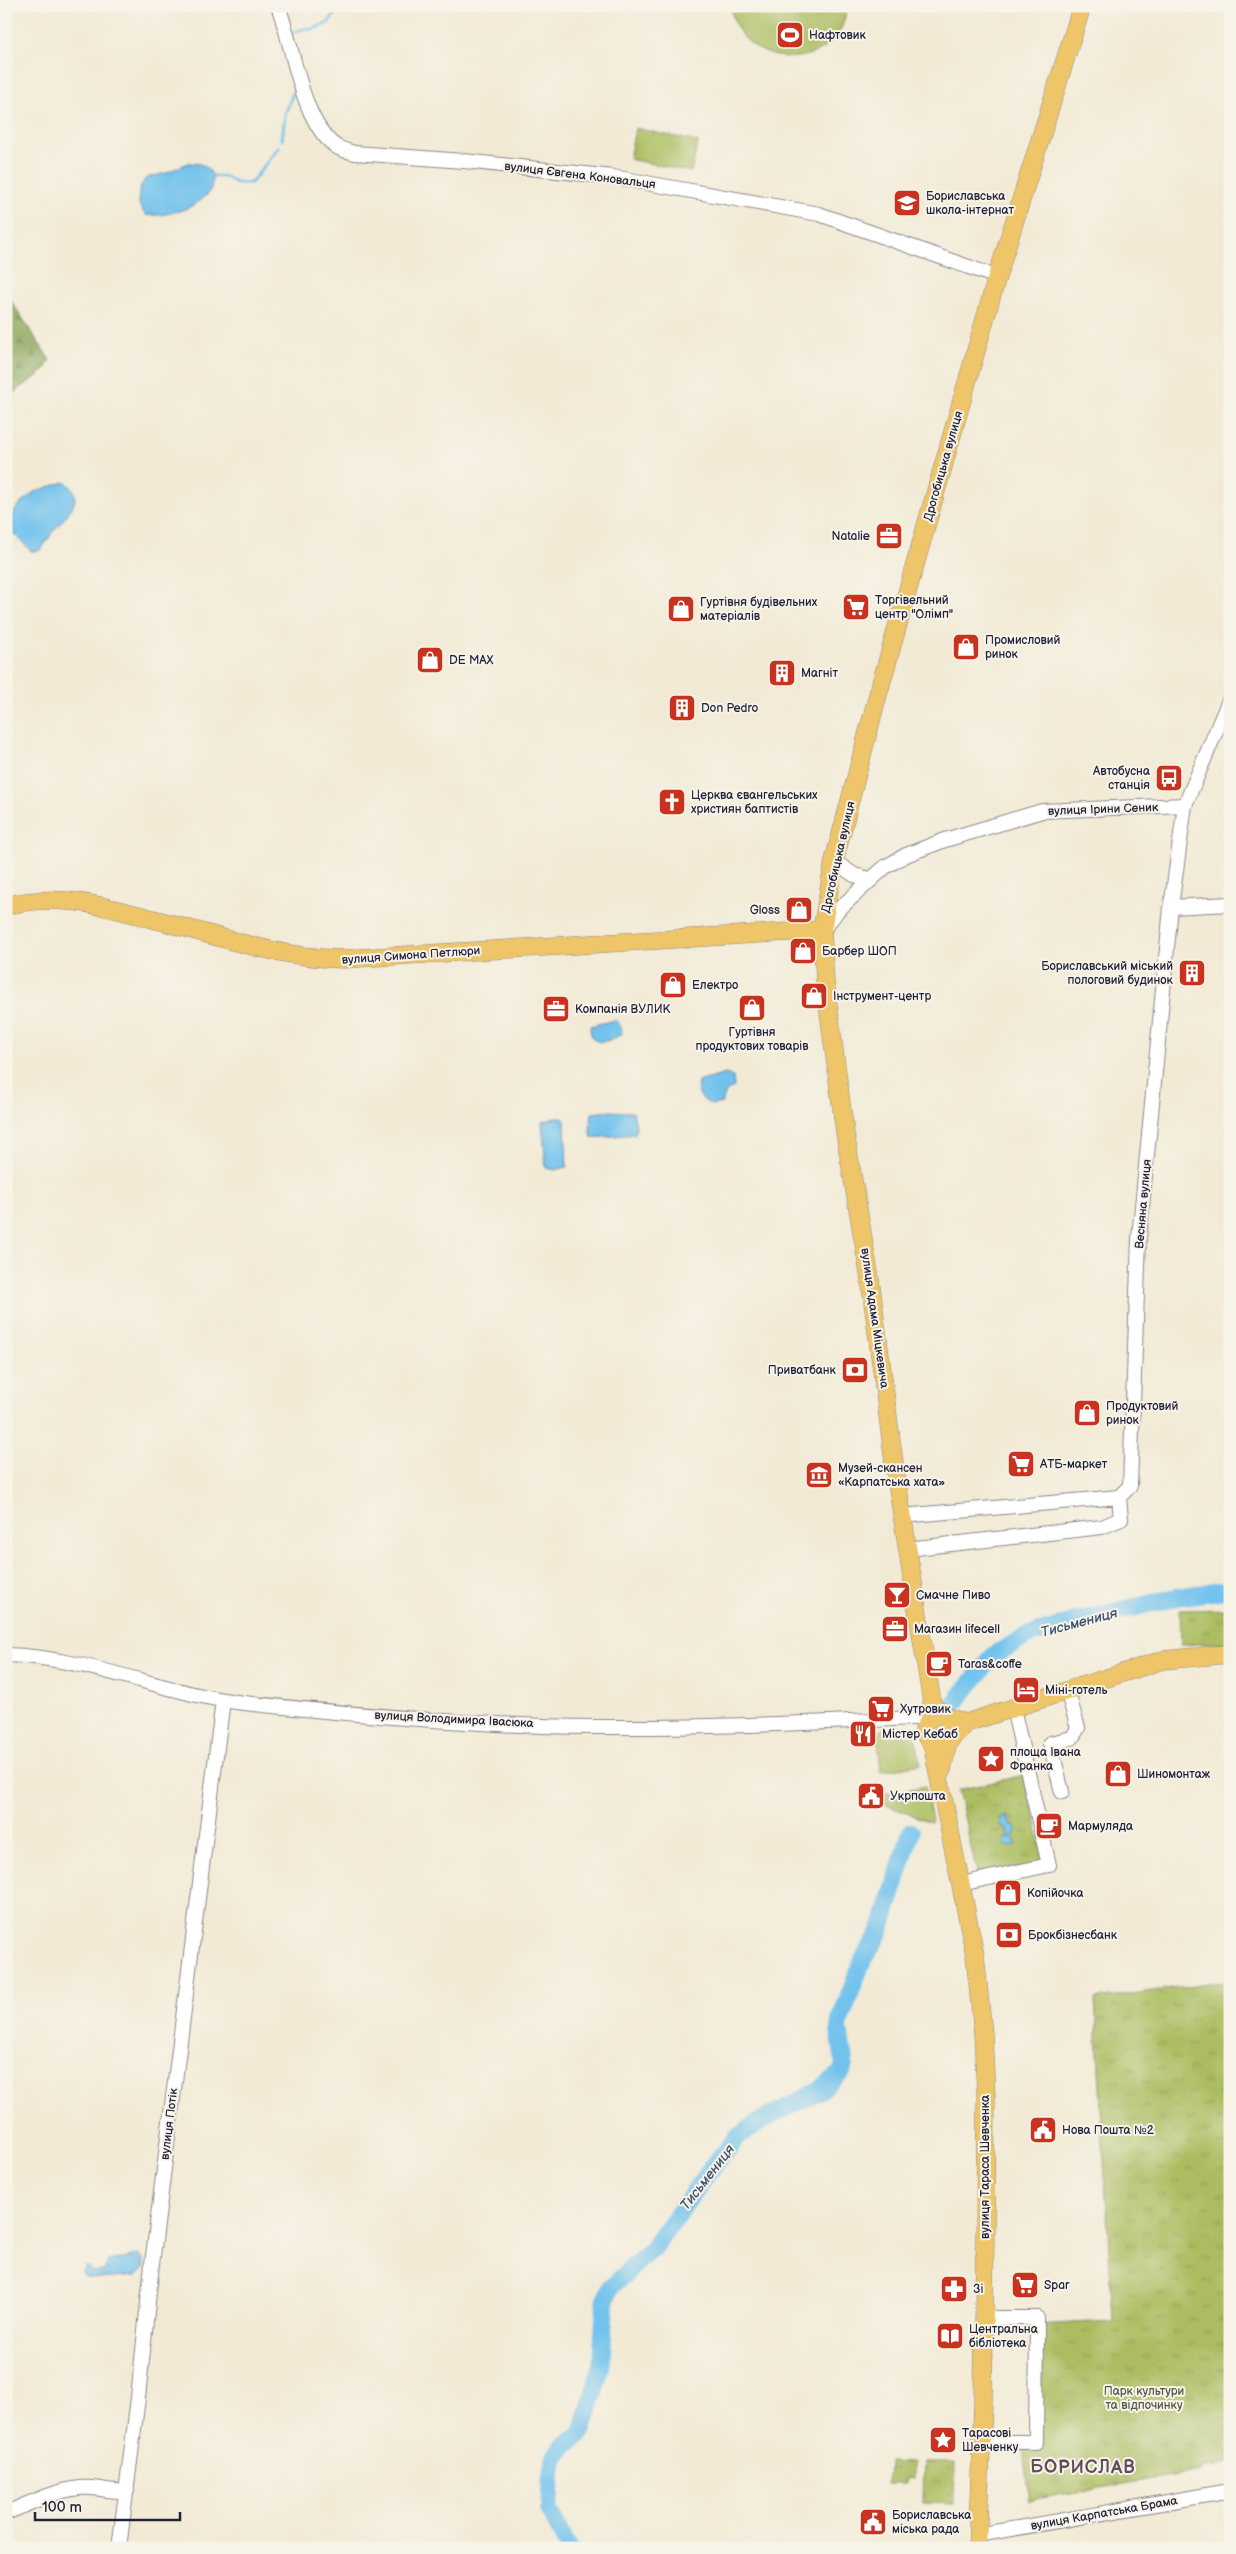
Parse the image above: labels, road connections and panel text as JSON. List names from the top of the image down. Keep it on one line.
{"streets":{"main road":["Дрогобицька вулиця","вулиця Симона Петлюри","вулиця Адама Міцкевича","вулиця Тараса Шевченка"],"street":["вулиця Євгена Коновальця","вулиця Ірини Сеник","Весняна вулиця","вулиця Володимира Івасюка","вулиця Потік","вулиця Карпатська Брама"]},"crossings":[["вулиця Євгена Коновальця","Дрогобицька вулиця"],["Дрогобицька вулиця","вулиця Ірини Сеник"],["Дрогобицька вулиця","вулиця Симона Петлюри"],["Дрогобицька вулиця","вулиця Адама Міцкевича"],["вулиця Ірини Сеник","вулиця Симона Петлюри"],["вулиця Ірини Сеник","Весняна вулиця"],["вулиця Ірини Сеник","вулиця Адама Міцкевича"],["вулиця Симона Петлюри","вулиця Адама Міцкевича"],["Весняна вулиця","вулиця Адама Міцкевича"],["вулиця Адама Міцкевича","вулиця Володимира Івасюка"],["вулиця Володимира Івасюка","вулиця Потік"],["вулиця Тараса Шевченка","вулиця Карпатська Брама"]],"districts":["БОРИСЛАВ"],"water":["Тисьмениця"],"parks":["Парк культури та відпочинку"],"places":{"sports":["Нафтовик"],"school or university":["Бориславська школа-інтернат"],"office":["Natalie","Компанія ВУЛИК","Магазин lifecell"],"supermarket":["Торгівельний центр \"Олімп\"","АТБ-маркет","Хутровик","Spar"],"shop":["Гуртівня будівельних матеріалів","Промисловий ринок","DE MAX","Gloss","Барбер ШОП","Електро","Інструмент-центр","Гуртівня продуктових товарів","Продуктовий ринок","Шиномонтаж","Копійочка"],"building":["Магніт","Don Pedro","Бориславський міський пологовий будинок"],"bus stop":["Автобусна станція"],"church":["Церква євангельських християн баптистів"],"bank":["Приватбанк","Брокбізнесбанк"],"museum":["Музей-скансен «Карпатська хата»"],"bar":["Смачне Пиво"],"cafe":["Taras&coffe","Мармуляда"],"hotel":["Міні-готель"],"restaurant":["Містер Кебаб"],"place":["площа Івана Франка","Тарасові Шевченку"],"public building":["Укрпошта","Нова Пошта №2","Бориславська міська рада"],"pharmacy":["3і"],"library":["Центральна бібліотека"]},"scale_bar":"100 m"}
